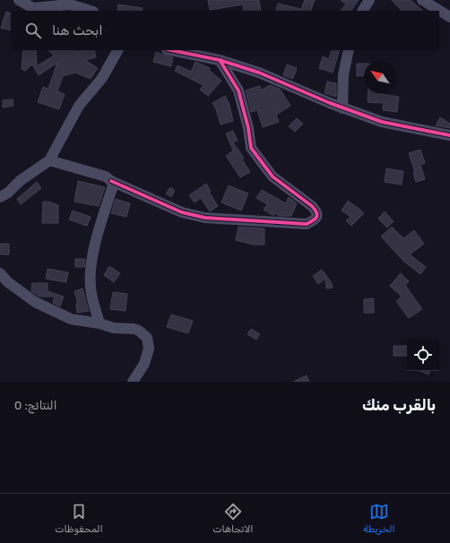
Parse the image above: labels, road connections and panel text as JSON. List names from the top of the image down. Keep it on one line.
{"north":"top left","page":{"search":"ابحث هنا","heading":["بالقرب منك","النتائج: 0"],"nav":["الخريطة","الاتجاهات","المحفوظات"]}}
